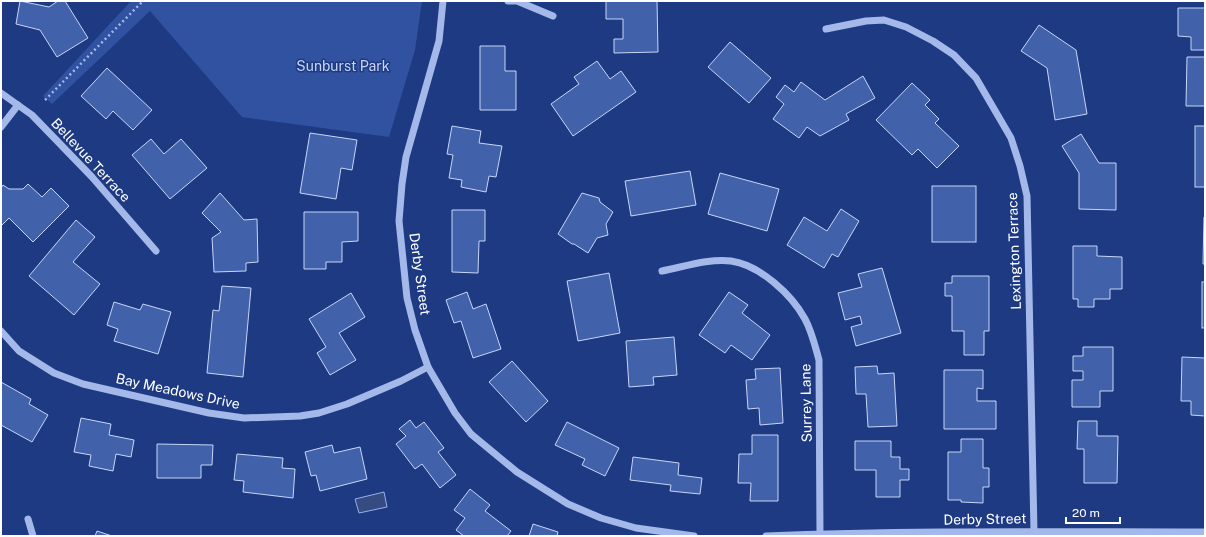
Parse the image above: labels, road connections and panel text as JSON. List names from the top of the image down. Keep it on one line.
{"streets":{"street":["Bellevue Terrace","Lexington Terrace","Derby Street","Bay Meadows Drive","Surrey Lane"]},"crossings":[["Lexington Terrace","Derby Street"],["Derby Street","Bay Meadows Drive"],["Derby Street","Surrey Lane"]],"parks":["Sunburst Park"],"scale_bar":"20 m"}
